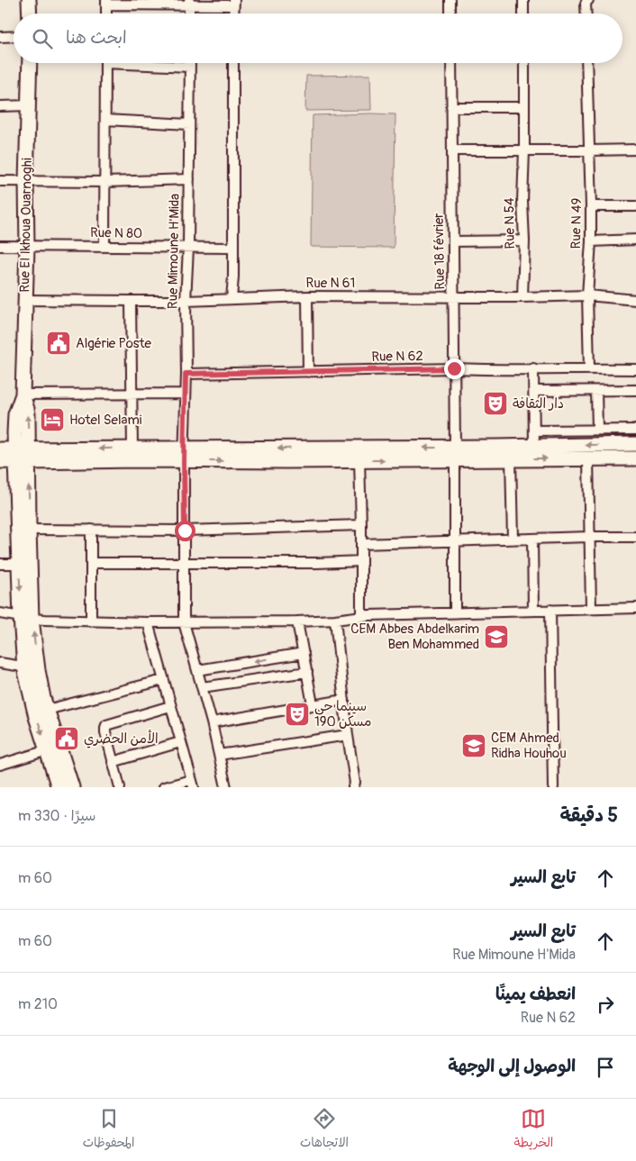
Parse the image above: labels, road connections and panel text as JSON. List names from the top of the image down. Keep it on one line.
{"streets":{"main road":["Rue EI Ikhoua Ouarnoghi"],"street":["Rue N 54","Rue N 49","Rue N 80","Rue Mimoune H'Mida","Rue 18 février","Rue N 61","Rue N 62"]},"crossings":[["Rue N 54","Rue N 61"],["Rue N 49","Rue N 61"],["Rue N 49","Rue N 62"],["Rue EI Ikhoua Ouarnoghi","Rue N 80"],["Rue EI Ikhoua Ouarnoghi","Rue N 61"],["Rue N 80","Rue Mimoune H'Mida"],["Rue Mimoune H'Mida","Rue N 61"],["Rue Mimoune H'Mida","Rue N 62"],["Rue 18 février","Rue N 61"],["Rue 18 février","Rue N 62"]],"places":{"public building":["Algérie Poste","الأمن الحضري"],"theatre":["دار الثقافة","سينما حي 190 مسكن"],"hotel":["Hotel Selami"],"school or university":["CEM Abbes Abdelkarim Ben Mohammed","CEM Ahmed Ridha Houhou"]},"page":{"search":"ابحث هنا","heading":["5 دقيقة","سيرًا · 330 m"],"list":[["تابع السير","60 m"],["تابع السير","Rue Mimoune H'Mida","60 m"],["انعطف يمينًا","Rue N 62","210 m"],"الوصول إلى الوجهة"],"nav":["الخريطة","الاتجاهات","المحفوظات"]}}
